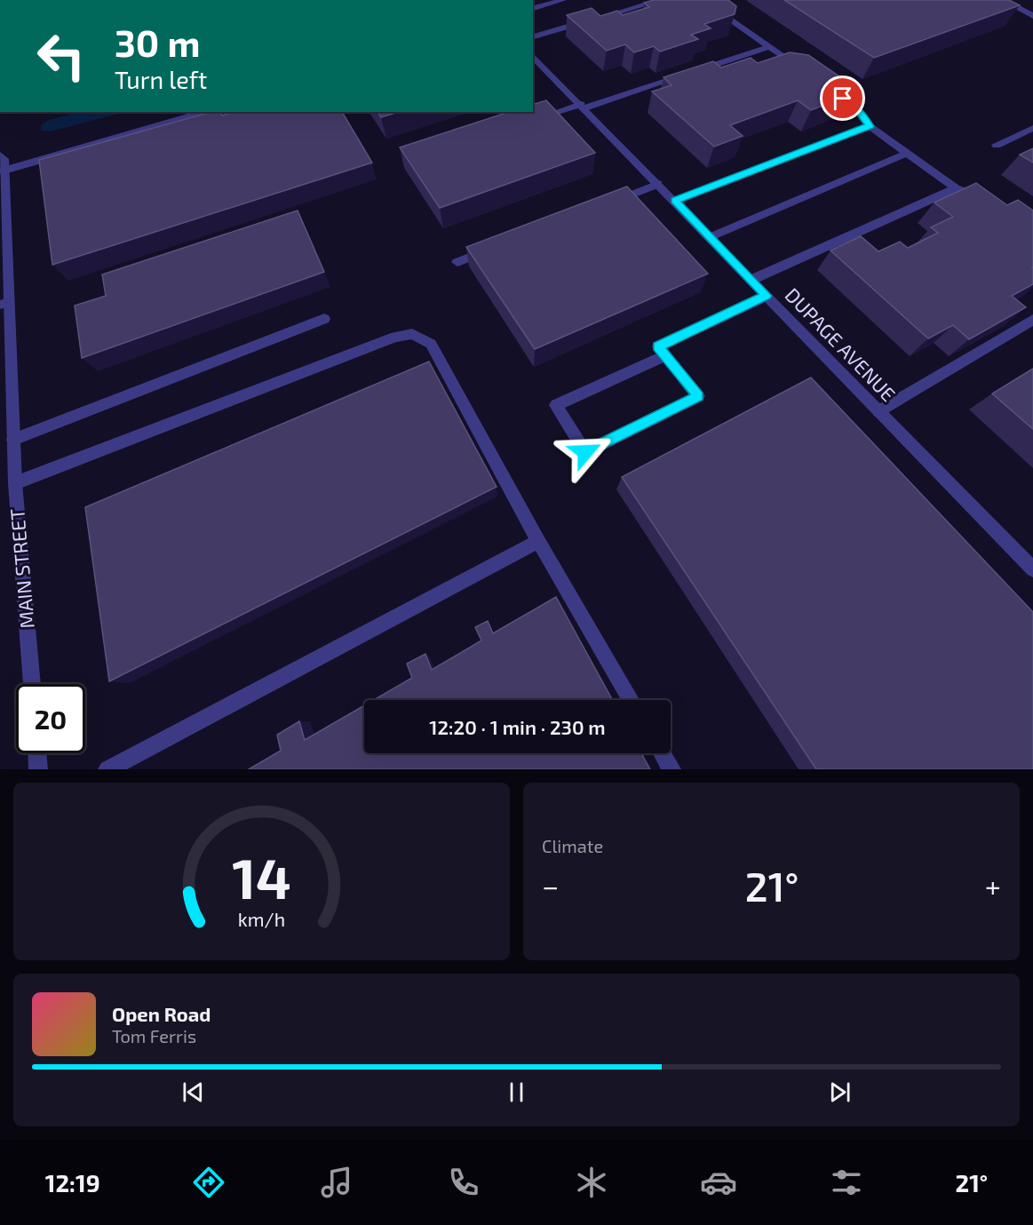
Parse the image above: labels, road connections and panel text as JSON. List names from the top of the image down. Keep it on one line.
{"streets":{"street":["DUPAGE AVENUE","MAIN STREET"]},"page":{"turn":["30 m","Turn left"],"limit":"20","trip":"12:20 · 1 min · 230 m","tile":"Climate","heat":["−","21°","+"],"song":["Open Road","Tom Ferris"],"tabs":["12:19","21°"],"gauge":["14","km/h"]}}
